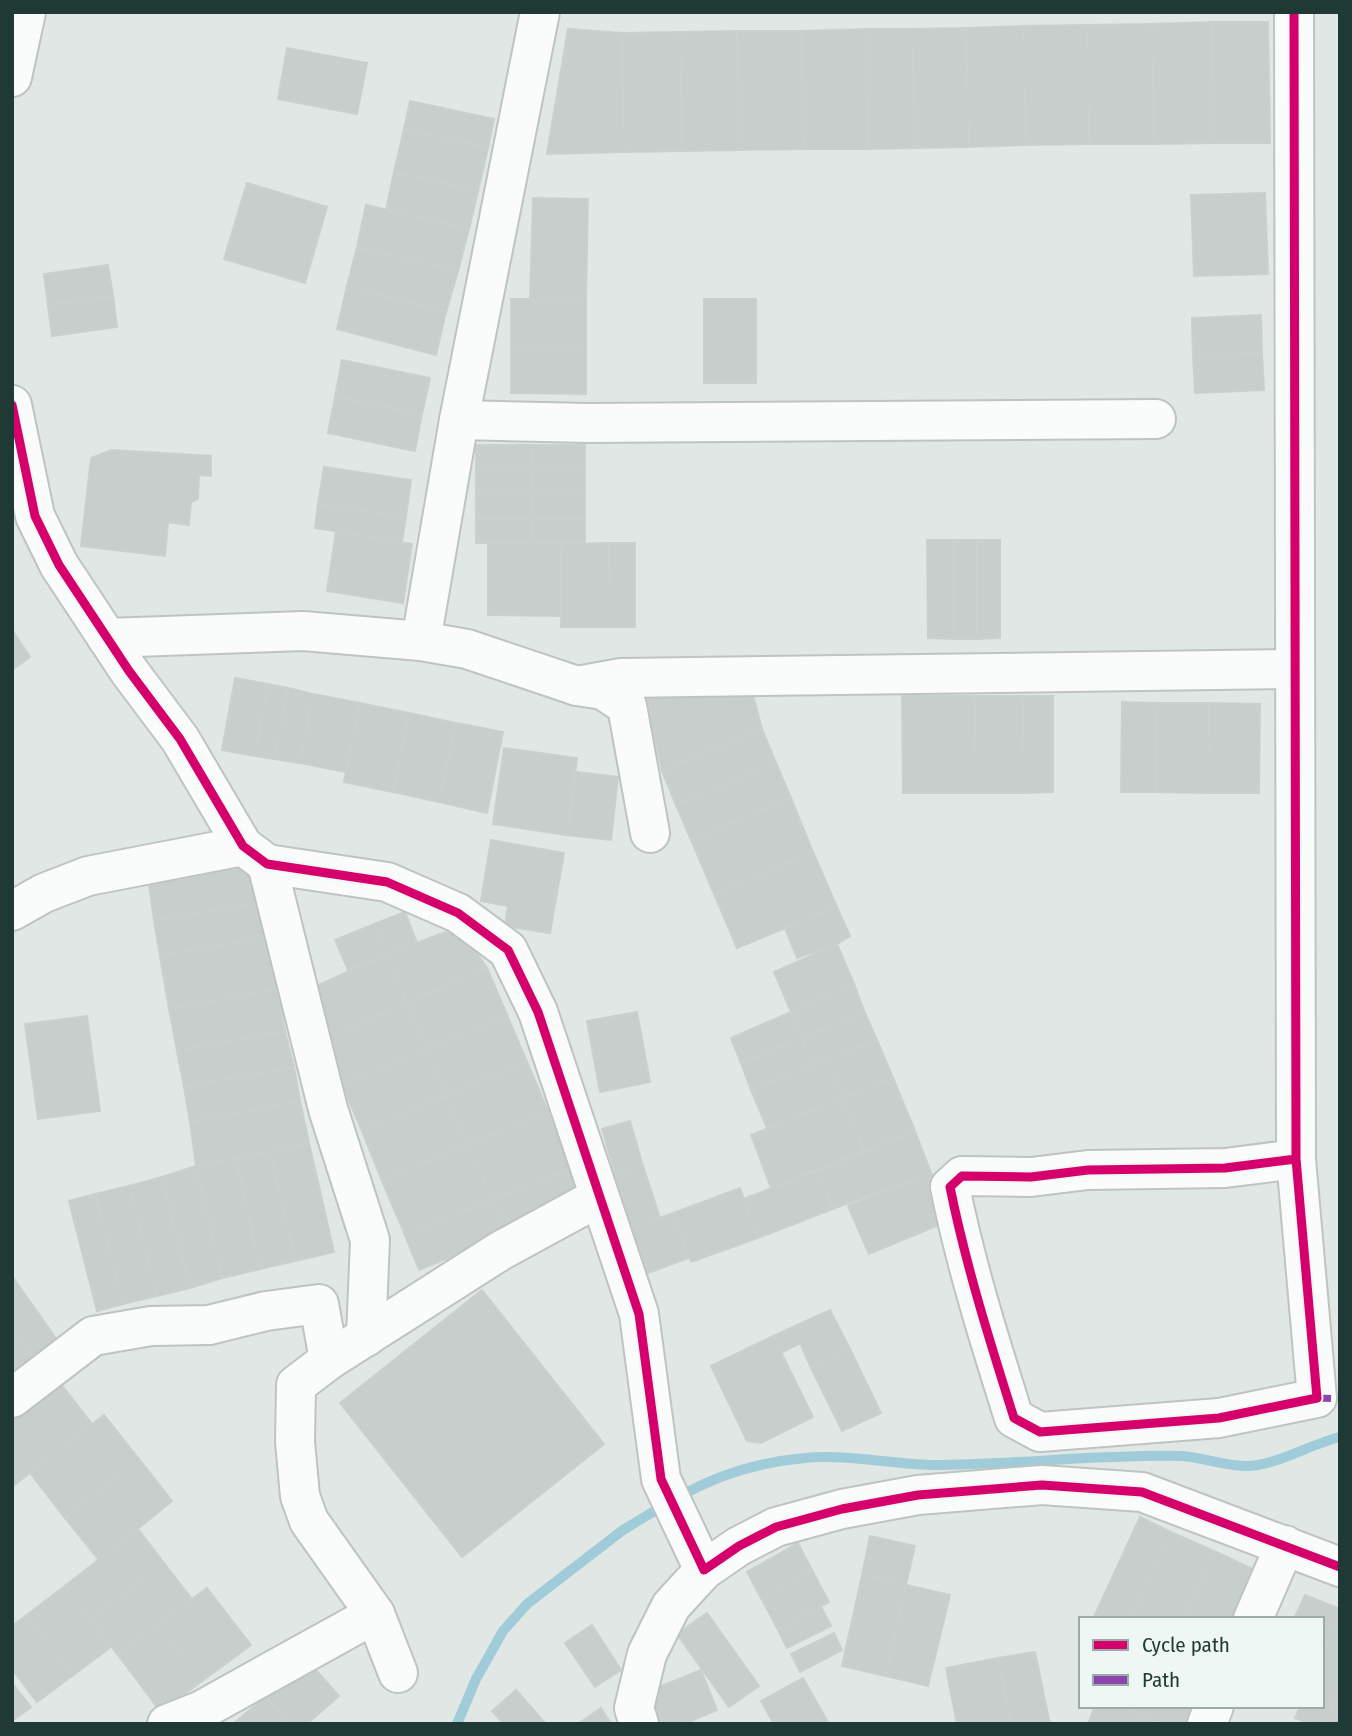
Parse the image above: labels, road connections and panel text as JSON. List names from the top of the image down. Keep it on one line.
{"legend":["Cycle path","Path"]}
